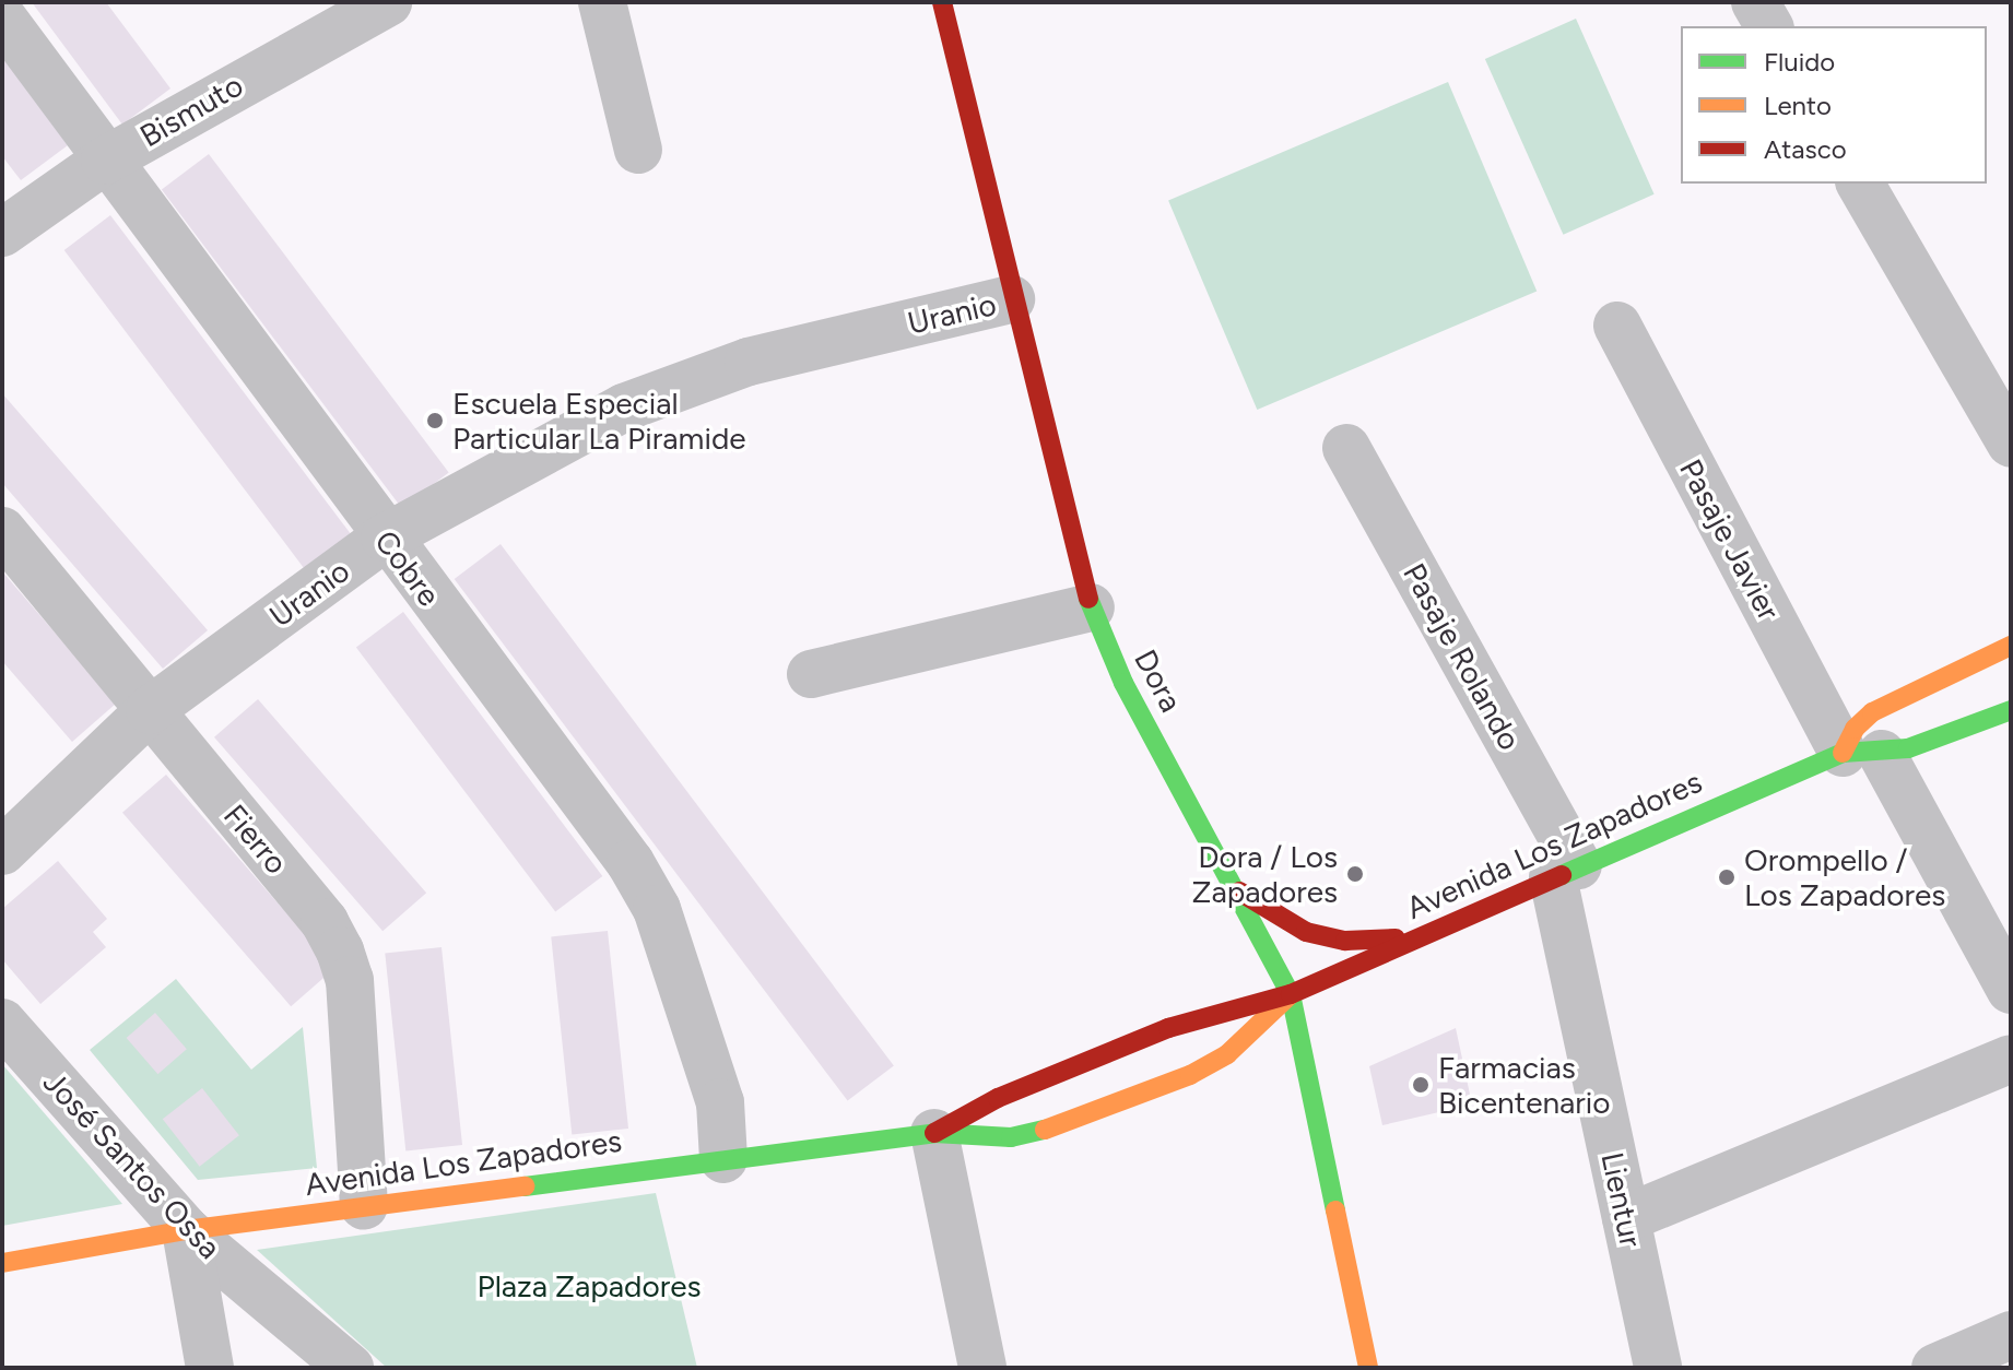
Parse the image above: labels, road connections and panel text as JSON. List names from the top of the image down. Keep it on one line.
{"streets":{"main road":["Dora","Avenida Los Zapadores"],"street":["Bismuto","Uranio","Pasaje Javier","Cobre","Pasaje Rolando","Fierro","José Santos Ossa","Lientur"]},"crossings":[["Bismuto","Cobre"],["Uranio","Cobre"],["Uranio","Dora"],["Uranio","Fierro"],["Pasaje Javier","Avenida Los Zapadores"],["Cobre","Avenida Los Zapadores"],["Pasaje Rolando","Avenida Los Zapadores"],["Pasaje Rolando","Lientur"],["Dora","Avenida Los Zapadores"],["Fierro","Avenida Los Zapadores"],["Avenida Los Zapadores","José Santos Ossa"],["Avenida Los Zapadores","Lientur"]],"parks":["Plaza Zapadores"],"places":["Escuela Especial Particular La Piramide","Dora / Los Zapadores","Orompello / Los Zapadores","Farmacias Bicentenario"],"legend":["Fluido","Lento","Atasco"]}
